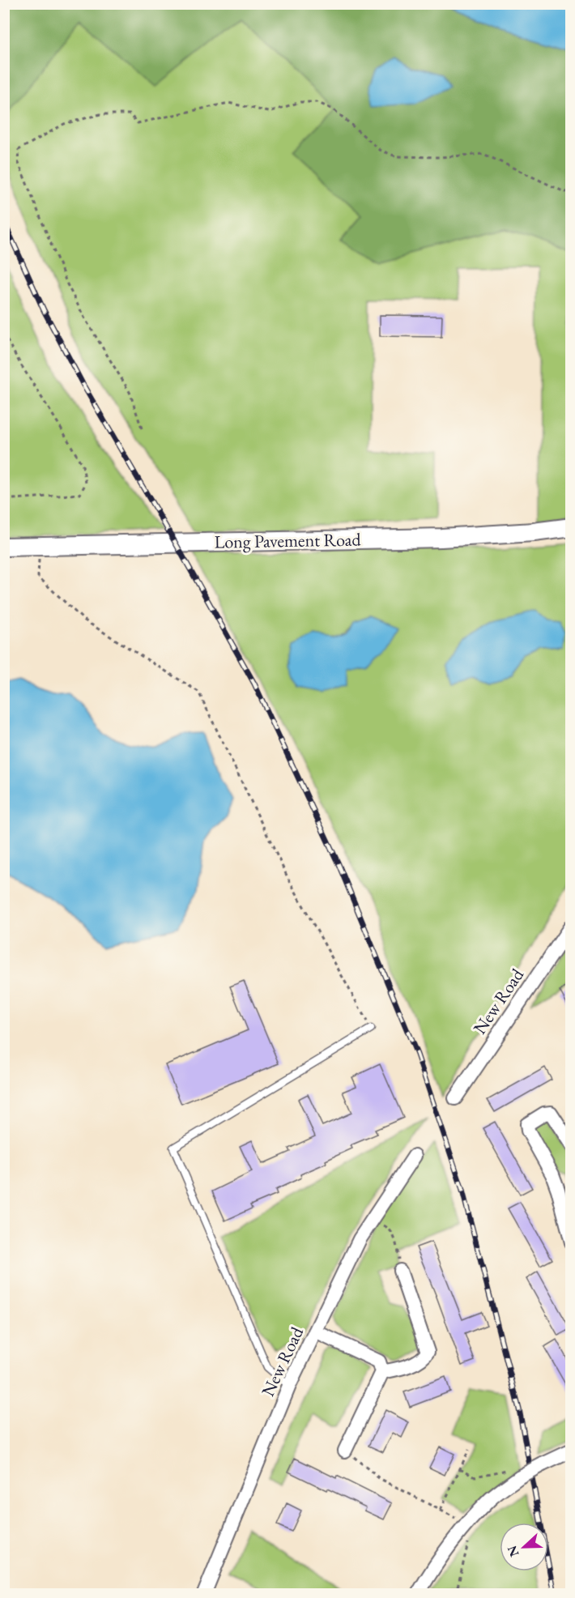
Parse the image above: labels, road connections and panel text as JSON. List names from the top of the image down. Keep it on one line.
{"streets":{"main road":["Long Pavement Road"],"street":["New Road"]},"north":"left"}
